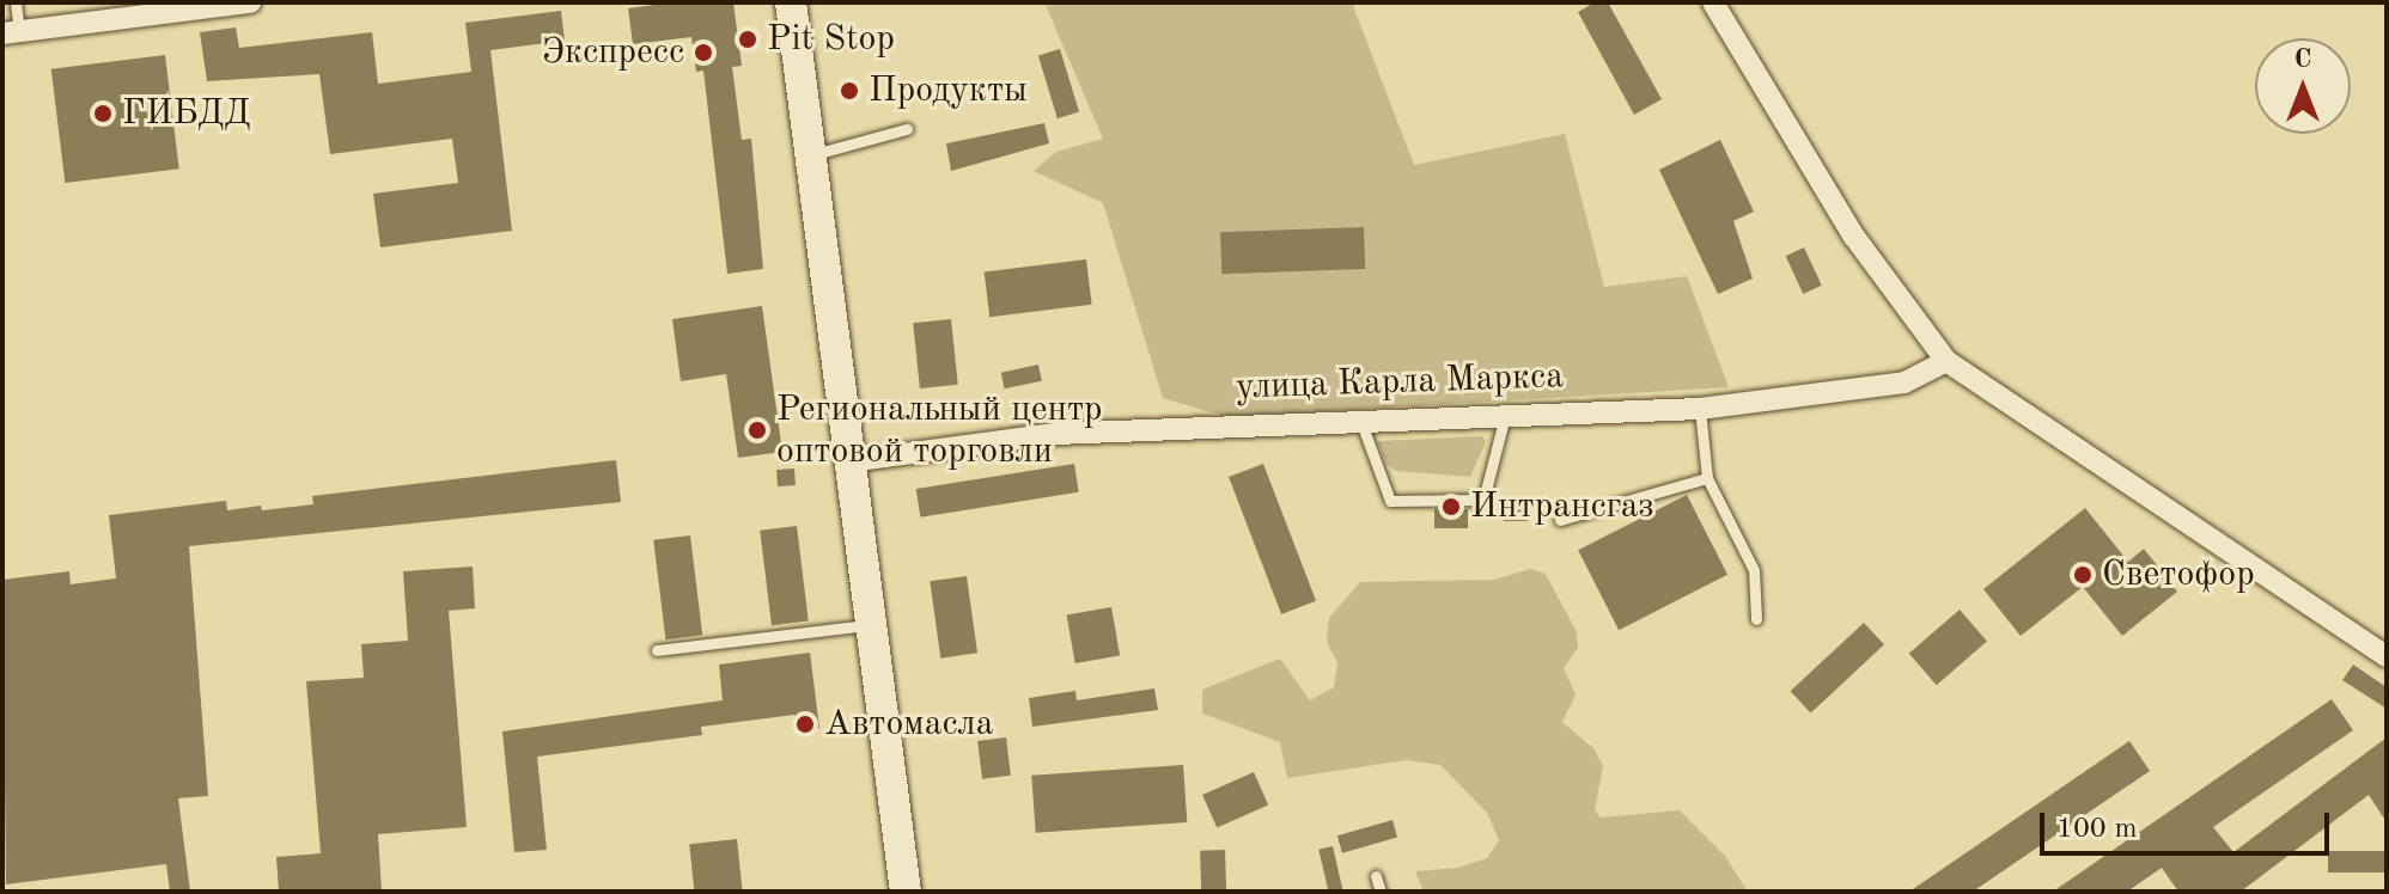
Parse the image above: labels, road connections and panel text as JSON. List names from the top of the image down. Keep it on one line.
{"streets":{"street":["улица Карла Маркса"]},"places":["Pit Stop","Экспресс","Продукты","ГИБДД","Региональный центр оптовой торговли","Интрансгаз","Светофор","Автомасла"],"scale_bar":"100 m","north":"top"}
